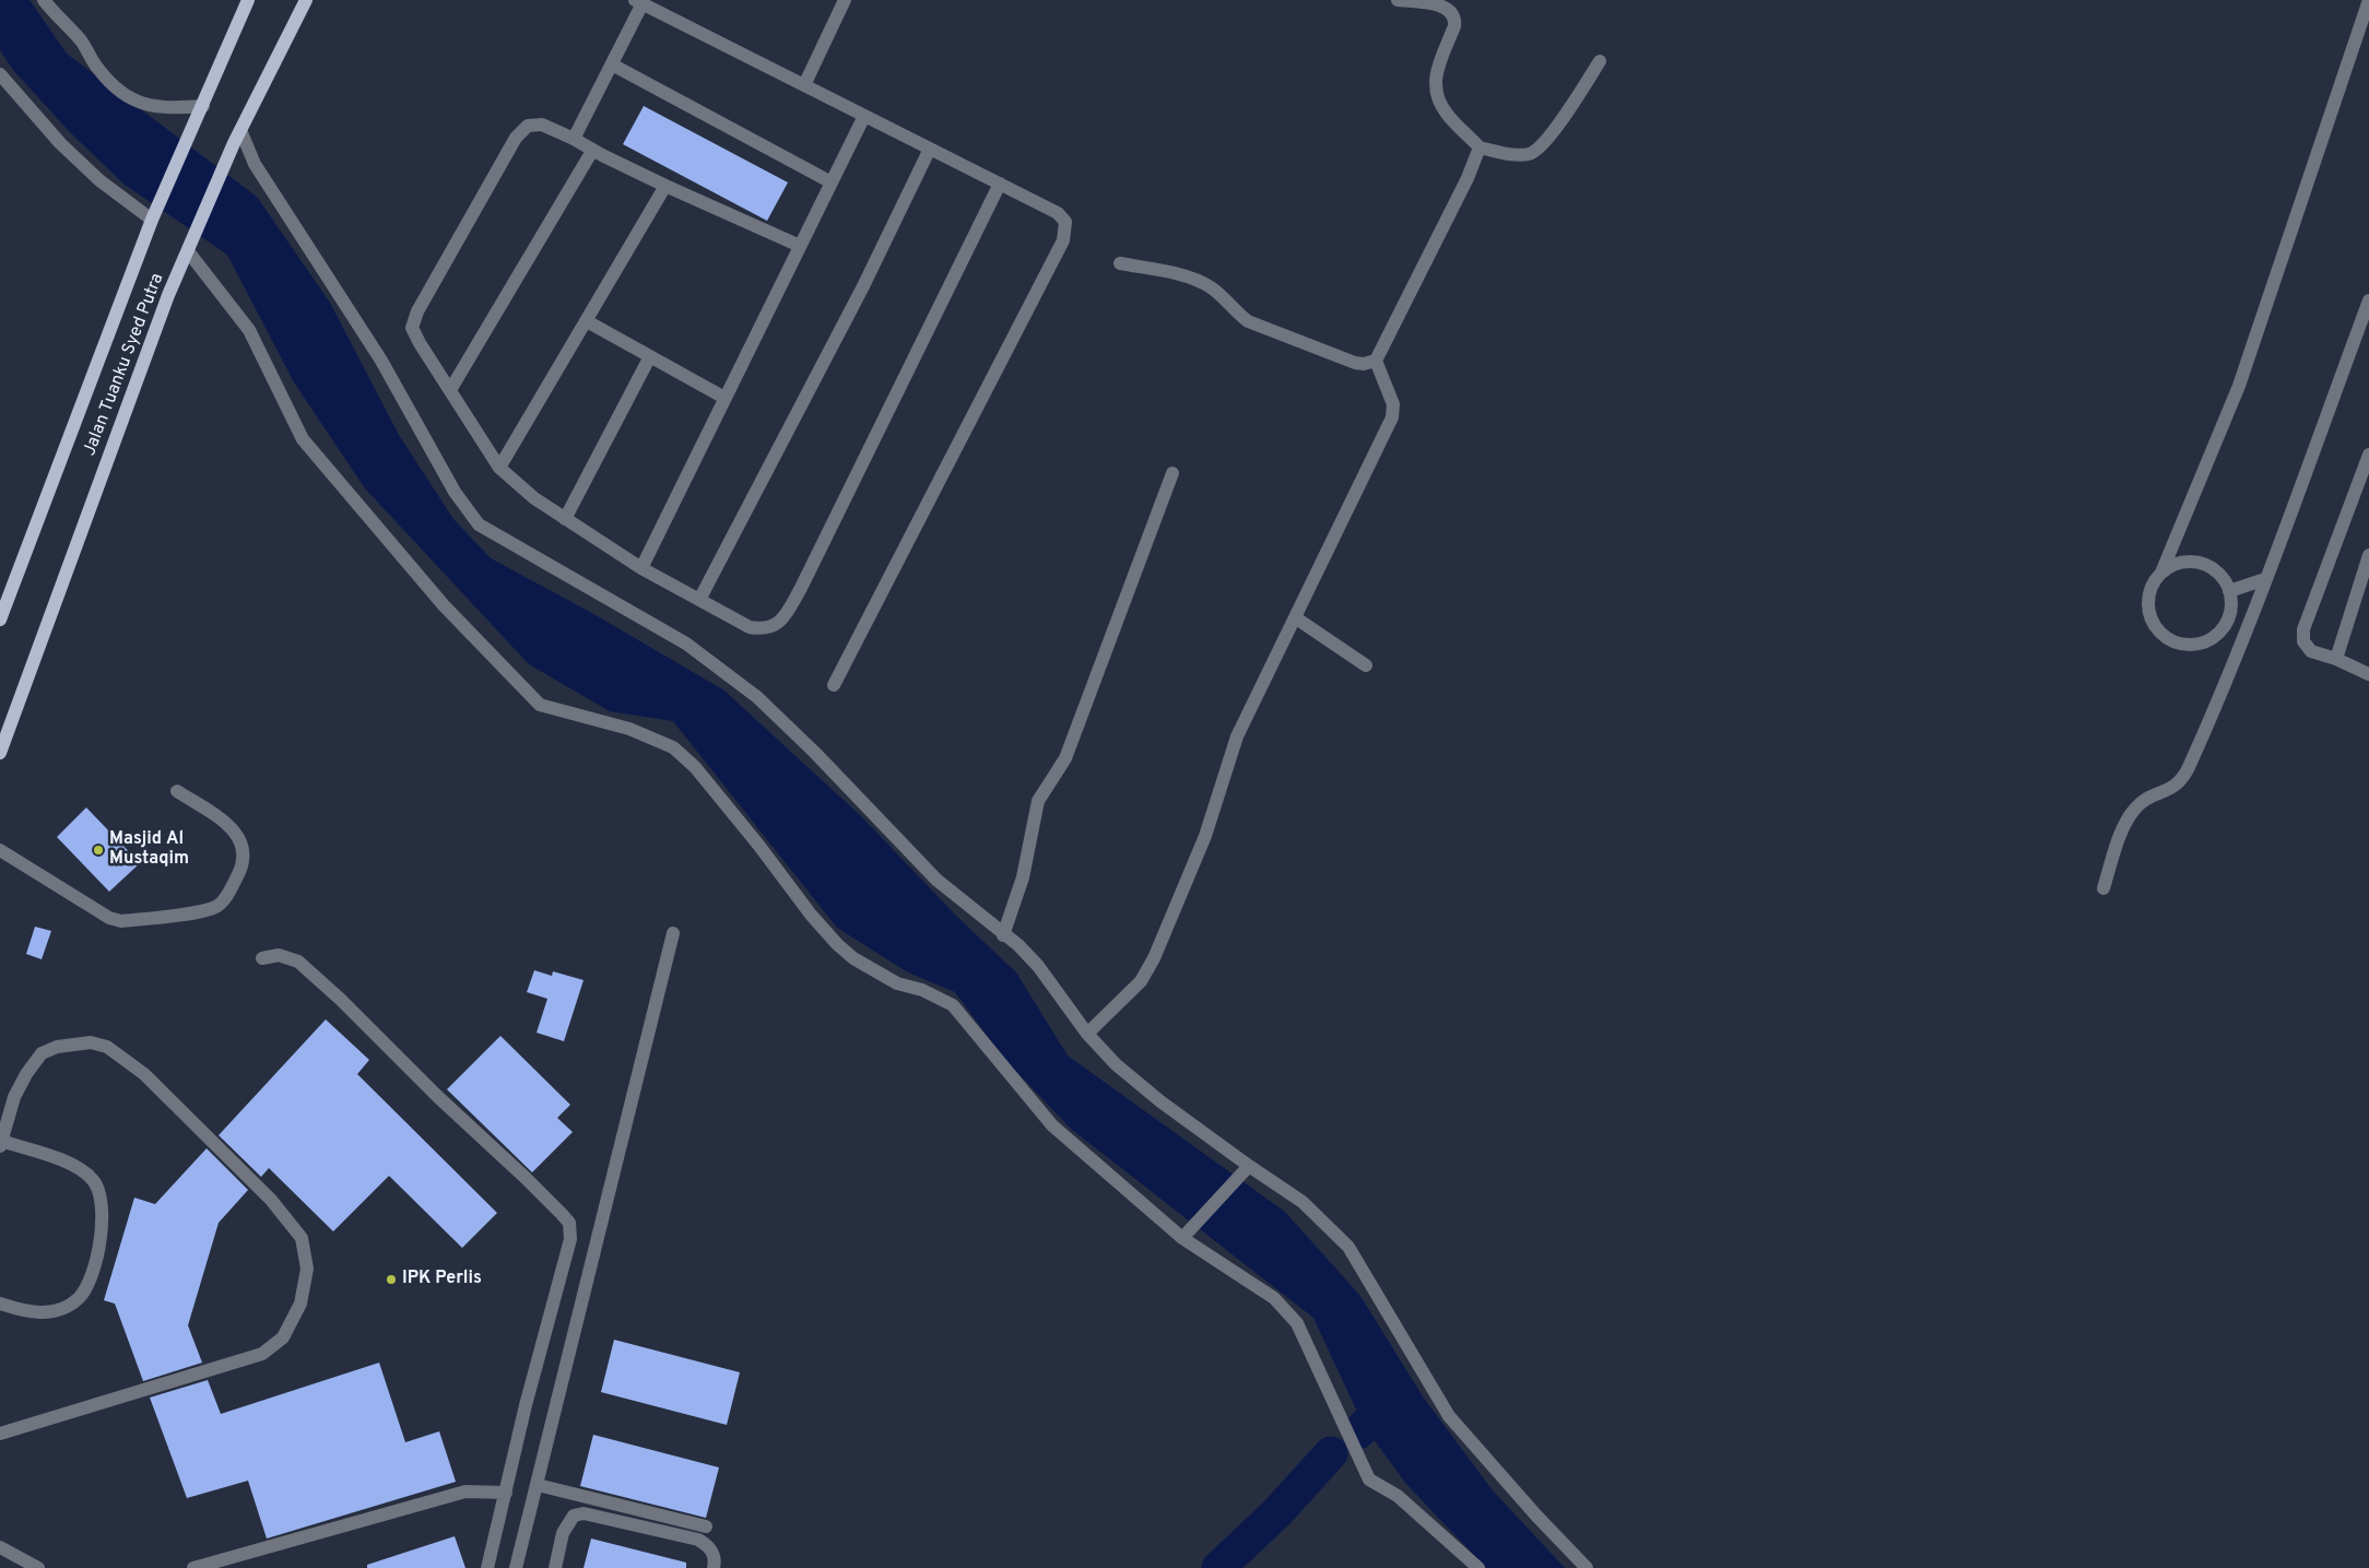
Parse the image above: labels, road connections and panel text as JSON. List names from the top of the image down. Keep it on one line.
{"streets":{"main road":["Jalan Tuanku Syed Putra"]},"places":["Masjid Al Mustaqim","IPK Perlis"]}
